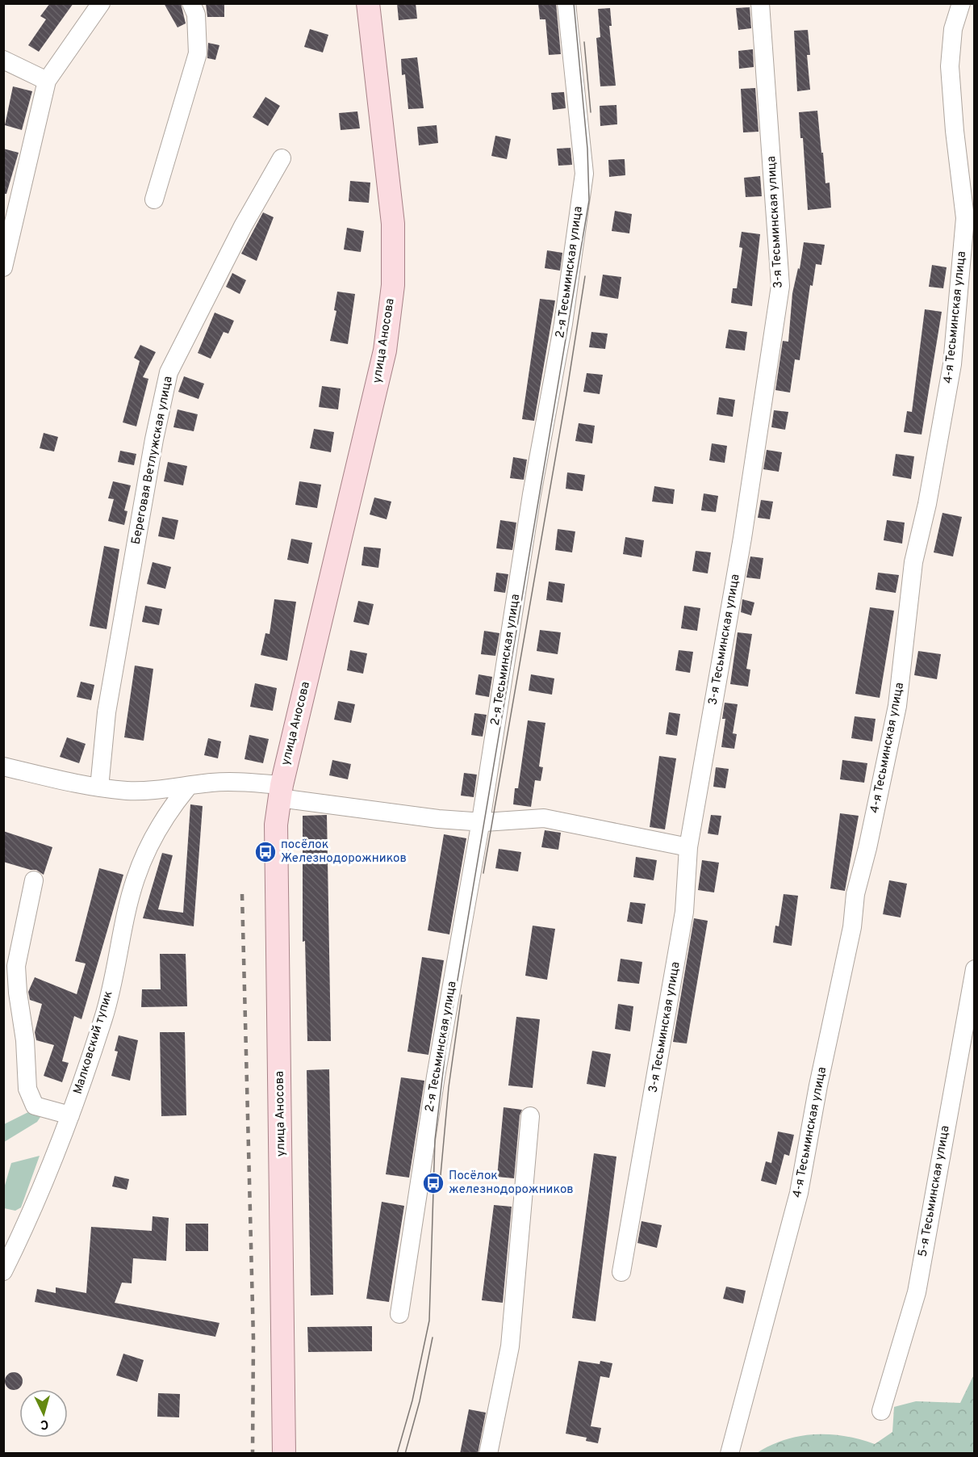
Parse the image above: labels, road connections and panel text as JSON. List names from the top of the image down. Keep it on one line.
{"streets":{"main road":["улица Аносова"],"street":["3-я Тесьминская улица","2-я Тесьминская улица","4-я Тесьминская улица","Береговая Ветлужская улица","Малковский тупик","5-я Тесьминская улица"]},"places":{"bus stop":["посёлок Железнодорожников","Посёлок железнодорожников"]},"north":"bottom"}
